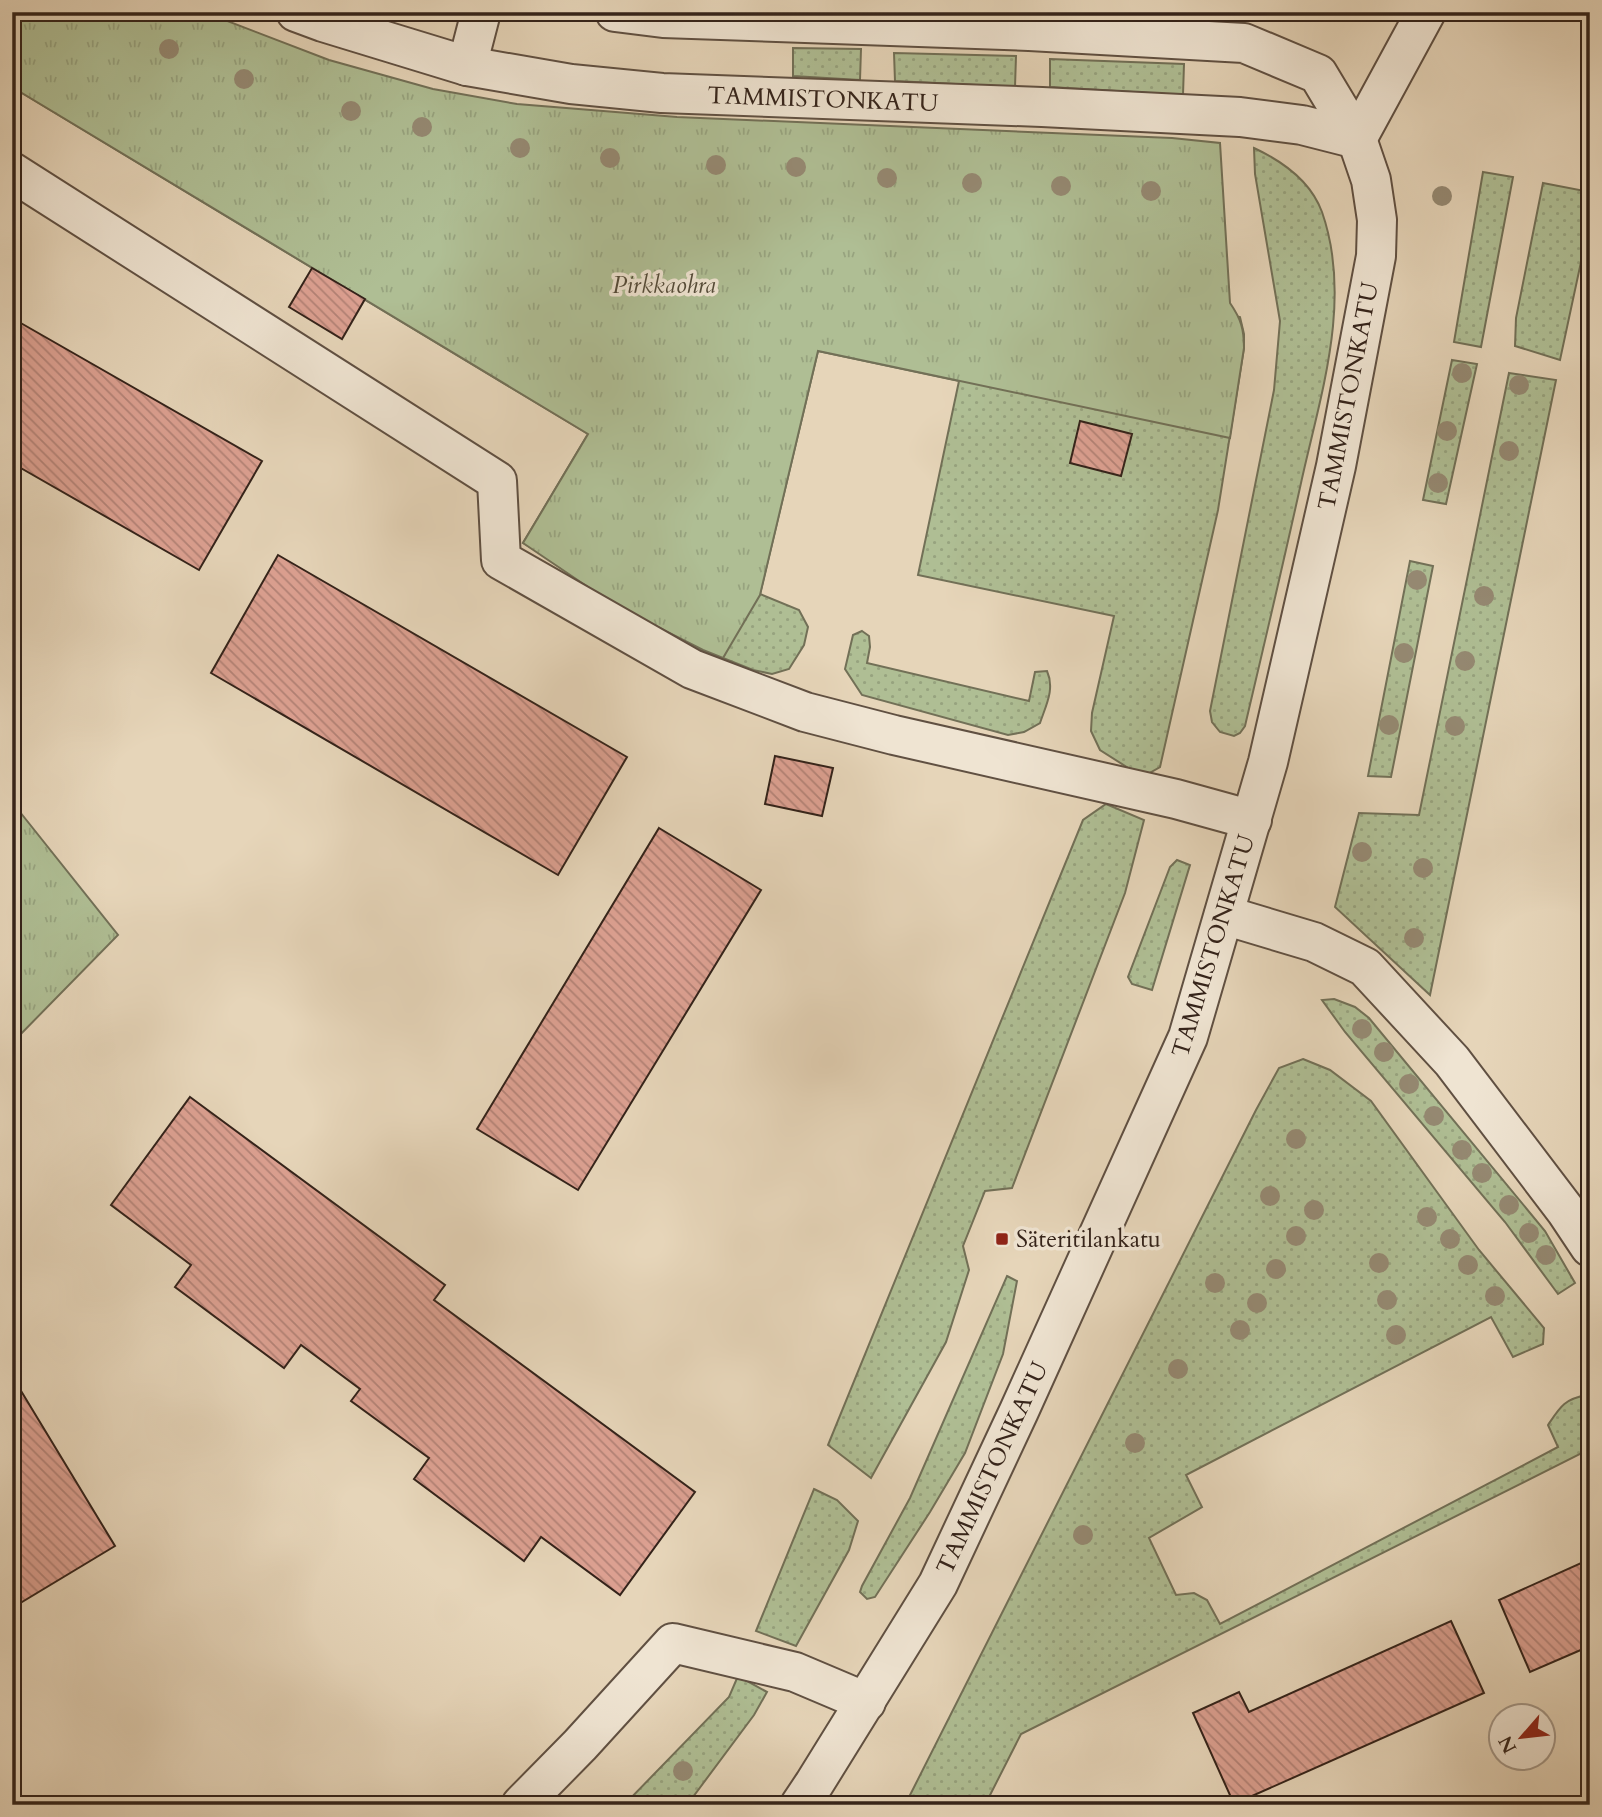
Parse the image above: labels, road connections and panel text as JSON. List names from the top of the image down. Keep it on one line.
{"streets":{"street":["TAMMISTONKATU"]},"parks":["Pirkkaohra"],"places":{"transit":["Säteritilankatu"]},"north":"bottom left"}
